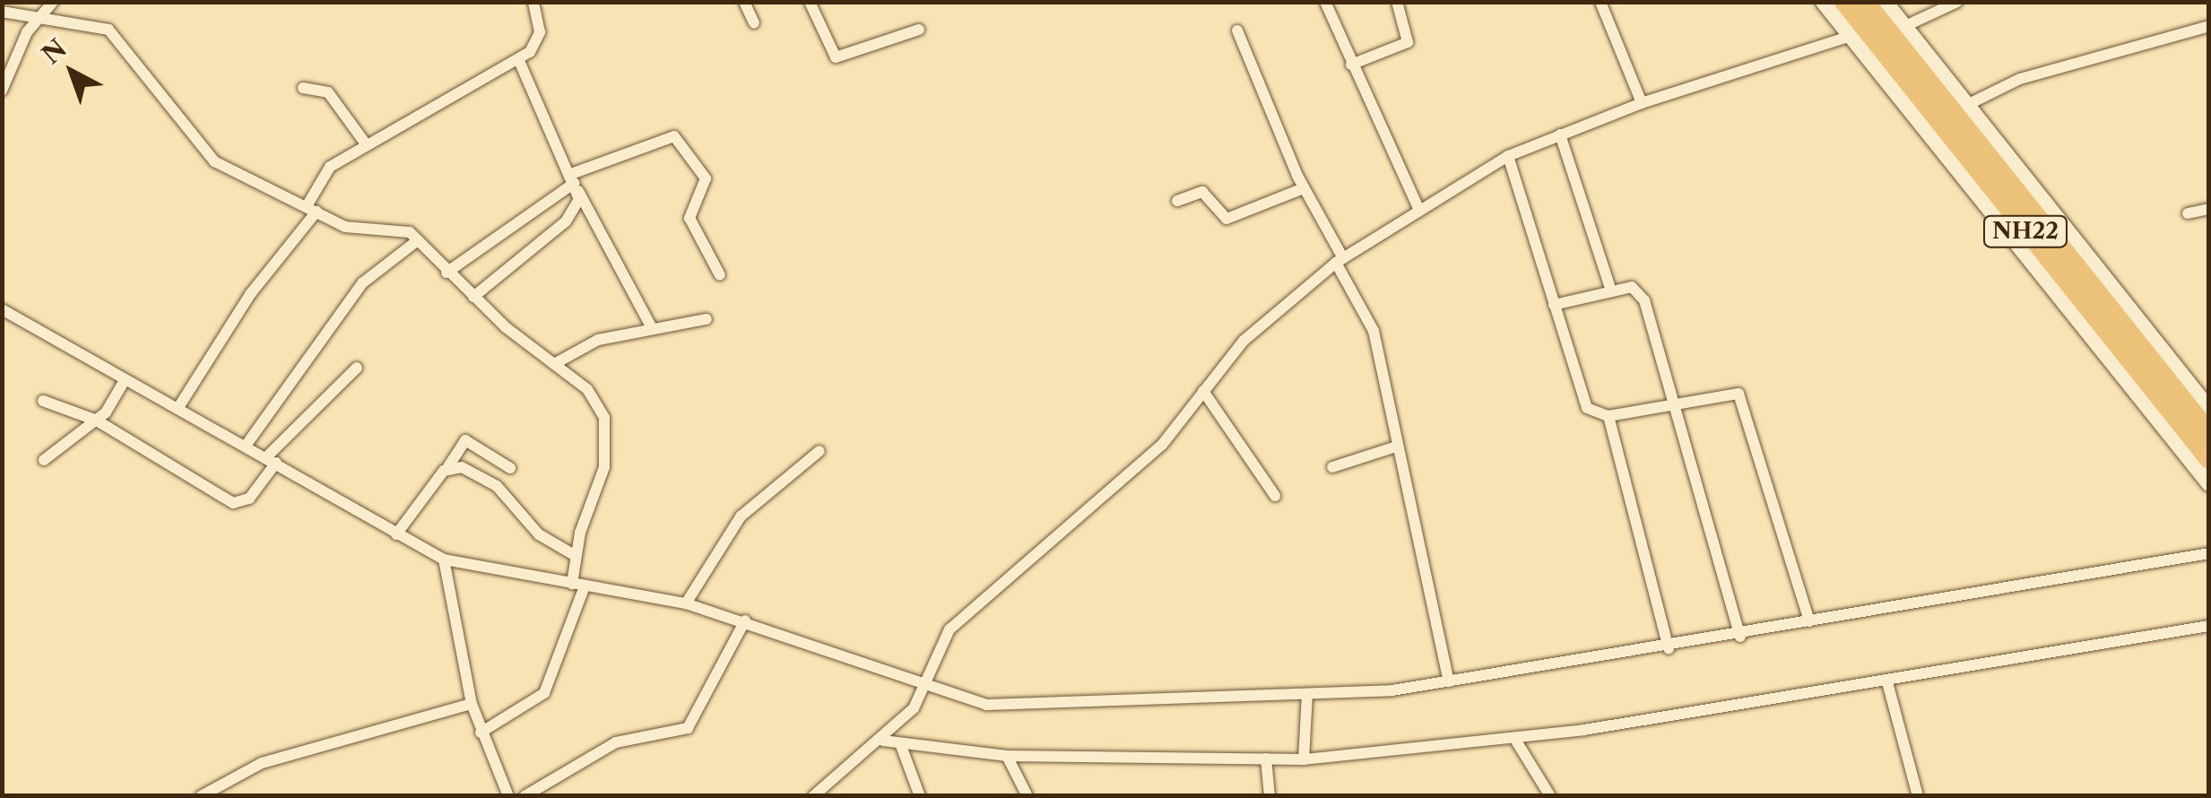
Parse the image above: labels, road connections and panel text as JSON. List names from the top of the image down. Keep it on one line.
{"streets":{"highway":["NH22"]},"north":"top left"}
